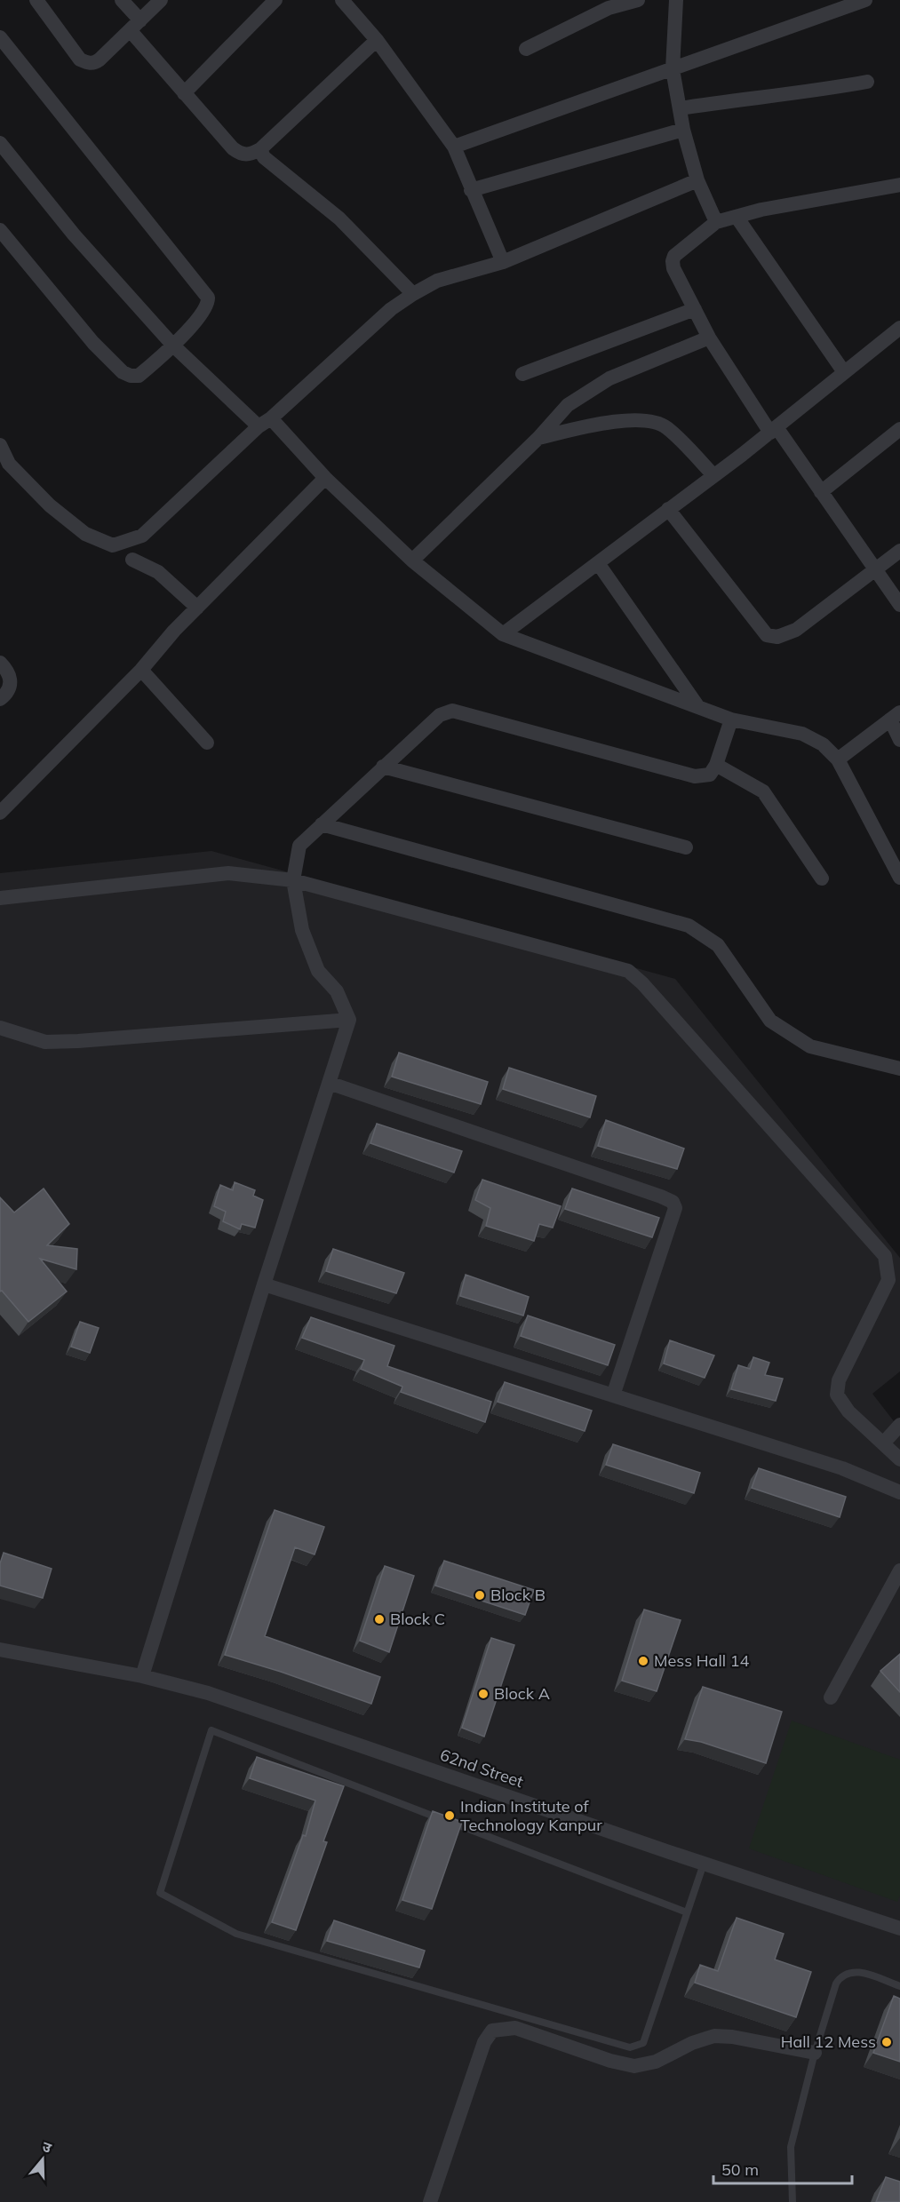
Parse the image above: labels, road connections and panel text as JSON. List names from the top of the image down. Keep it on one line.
{"streets":{"street":["62nd Street"]},"places":["Block B","Block C","Mess Hall 14","Block A","Indian Institute of Technology Kanpur","Hall 12 Mess"],"scale_bar":"50 m","north":"top"}
